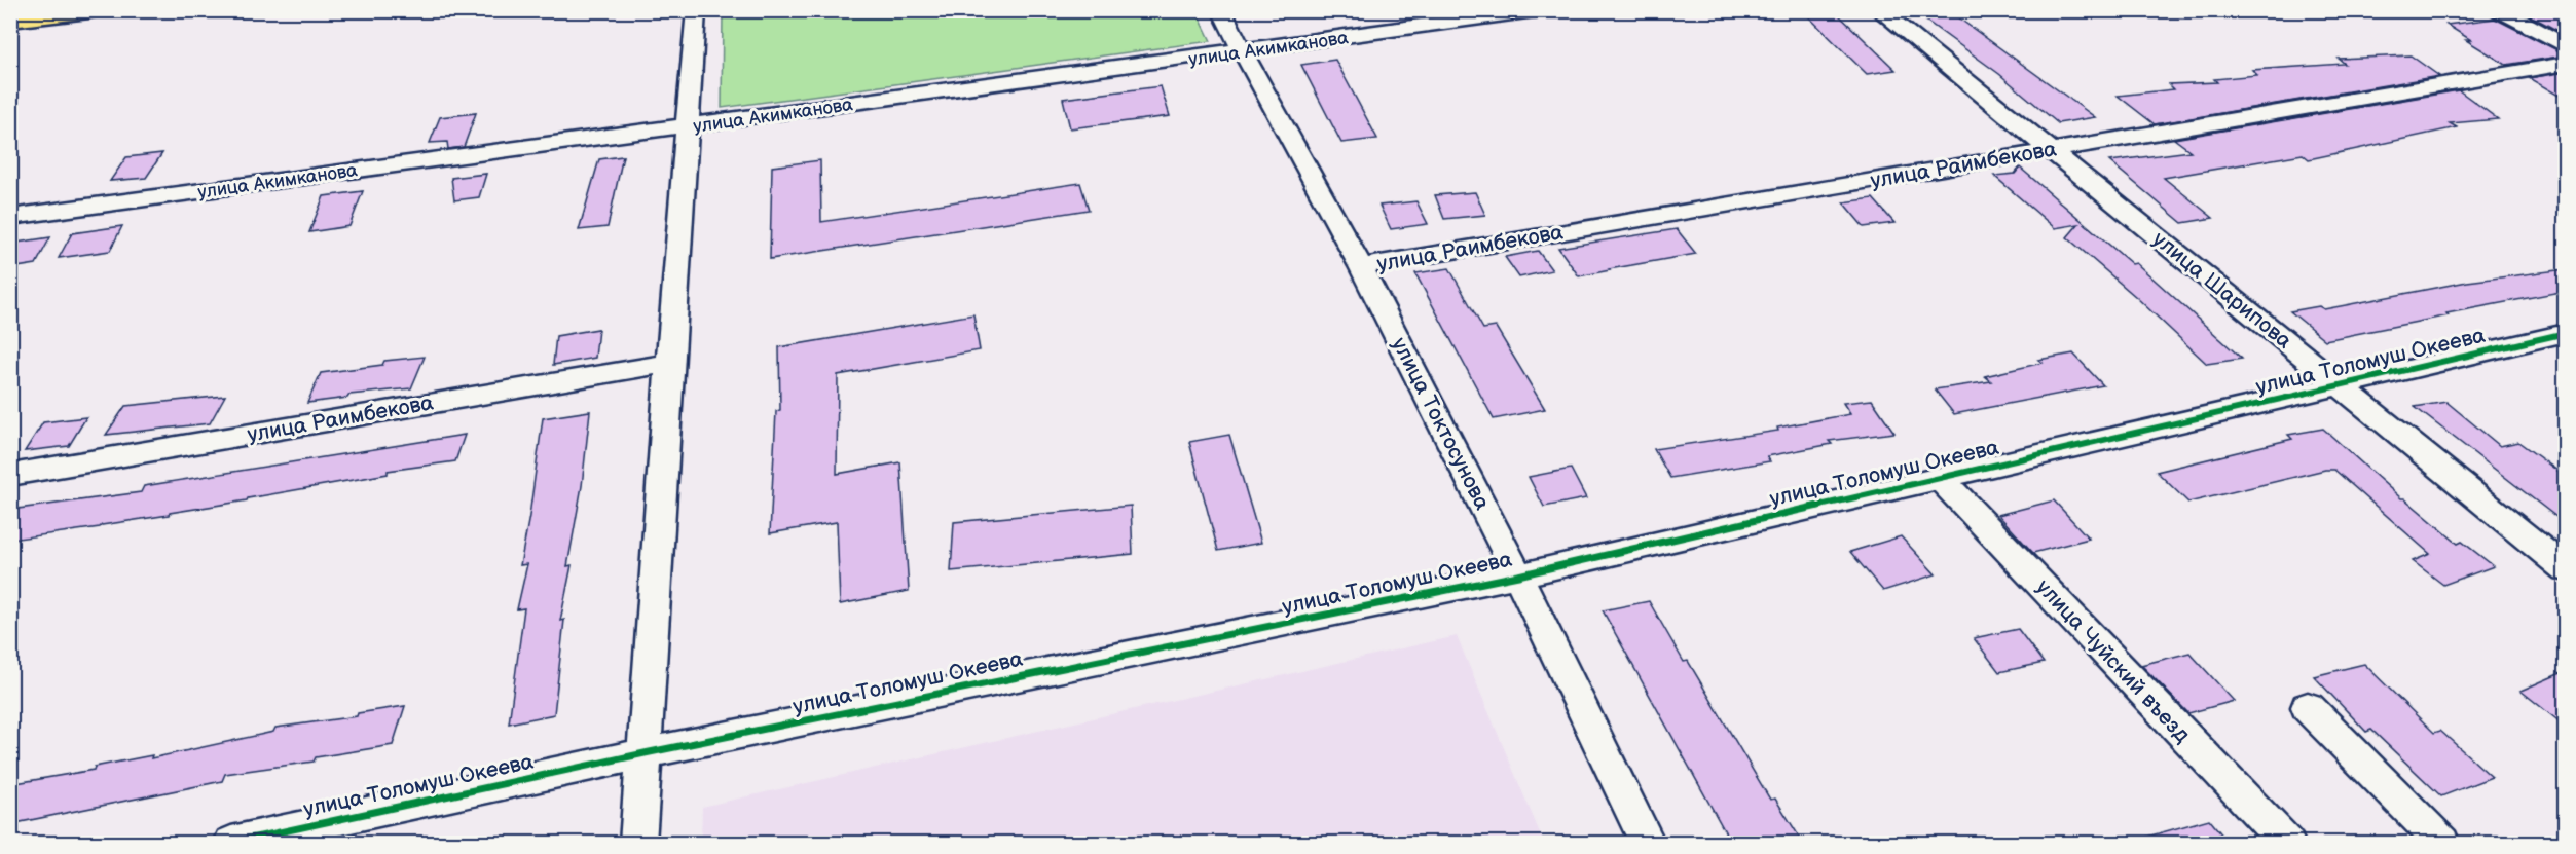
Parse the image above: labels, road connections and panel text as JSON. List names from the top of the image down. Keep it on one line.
{"streets":{"street":["улица Акимканова","улица Раимбекова","улица Шарипова","улица Толомуш Океева","улица Токтосунова","улица Чуйский въезд"]},"crossings":[["улица Акимканова","улица Токтосунова"],["улица Раимбекова","улица Шарипова"],["улица Раимбекова","улица Токтосунова"],["улица Шарипова","улица Толомуш Океева"],["улица Толомуш Океева","улица Токтосунова"],["улица Толомуш Океева","улица Чуйский въезд"]]}
